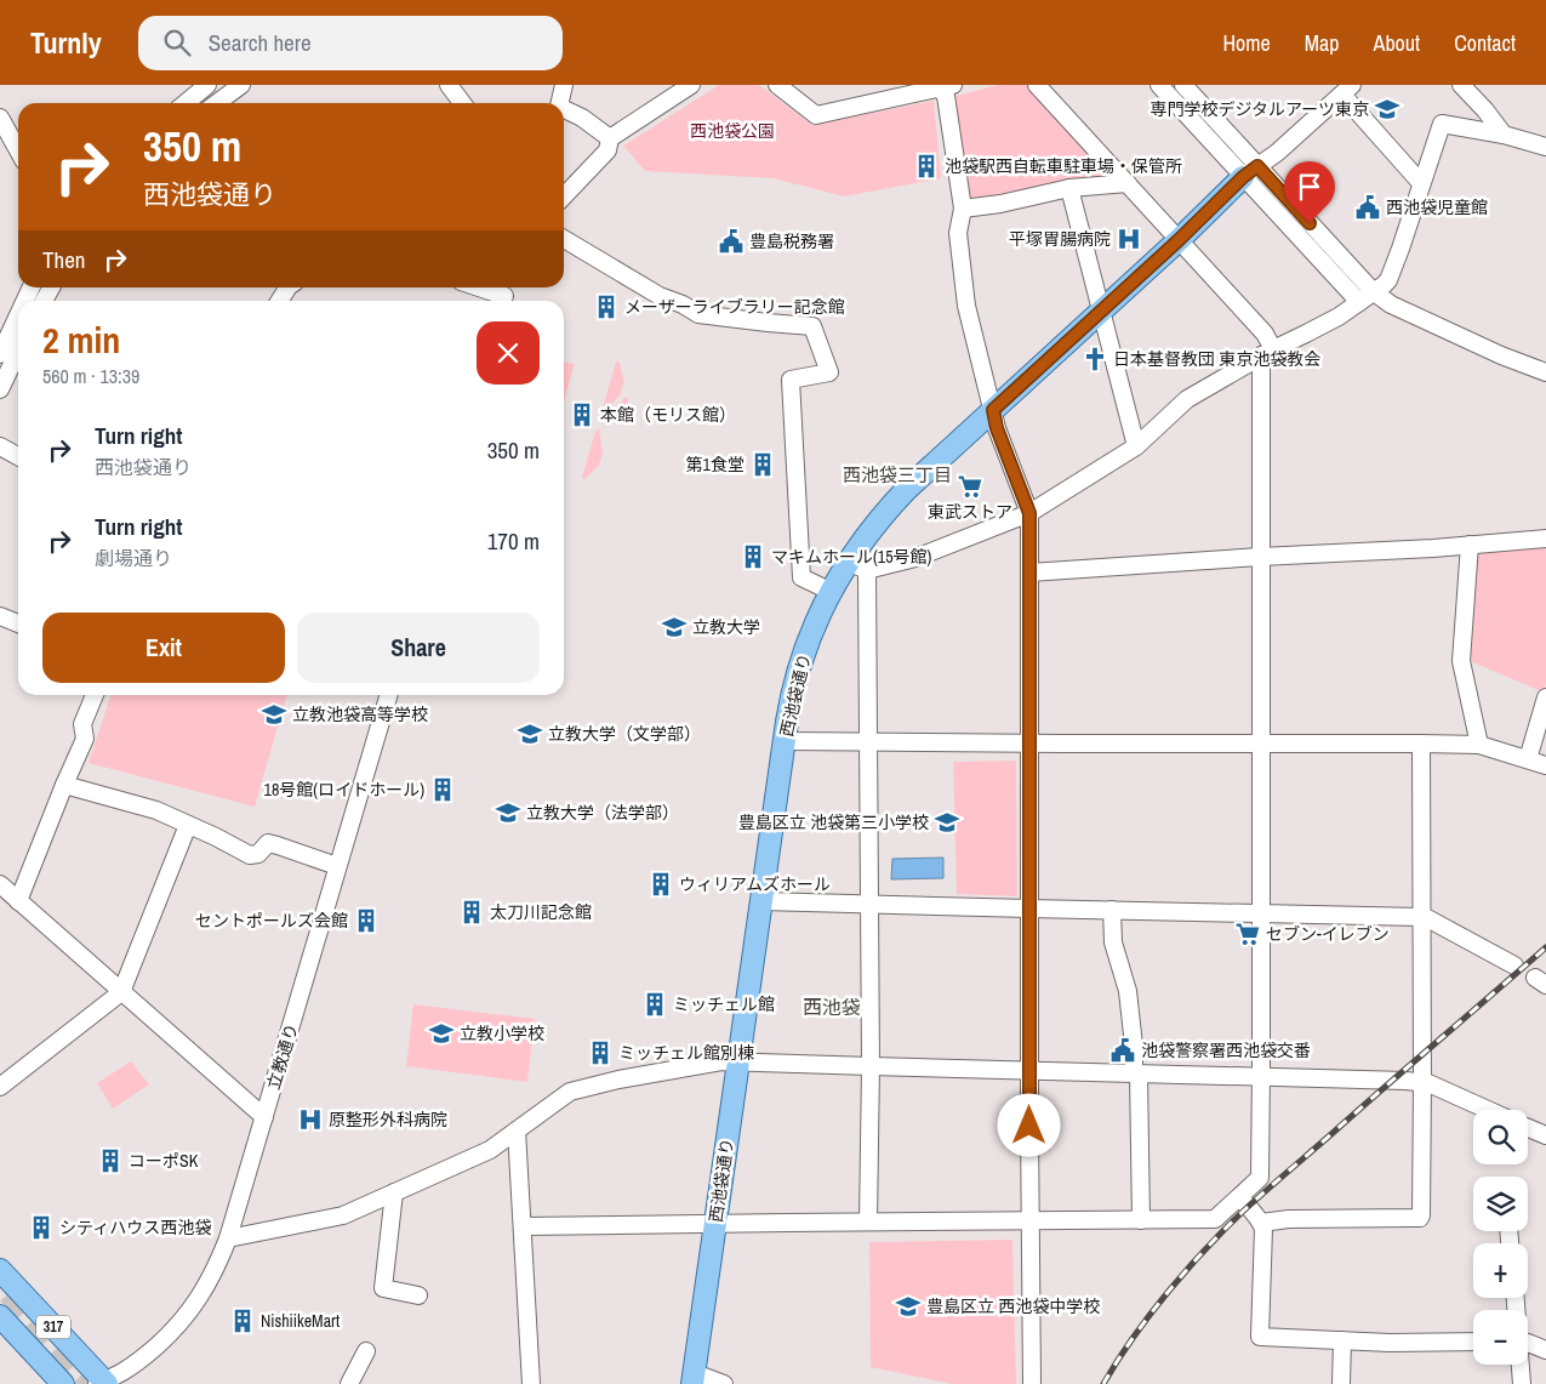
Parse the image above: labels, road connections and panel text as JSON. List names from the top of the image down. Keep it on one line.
{"streets":{"main road":["西池袋通り","317"],"street":["立教通り"]},"crossings":[["立教通り","317"]],"districts":["西池袋三丁目","西池袋"],"parks":["西池袋公園"],"places":{"school or university":["専門学校デジタルアーツ東京","立教大学","立教池袋高等学校","立教大学（文学部）","立教大学（法学部）","豊島区立 池袋第三小学校","立教小学校","豊島区立 西池袋中学校"],"building":["池袋駅西自転車駐車場・保管所","メーザーライブラリー記念館","本館（モリス館）","第1食堂","マキムホール(15号館)","18号館(ロイドホール)","ウィリアムズホール","太刀川記念館","セントポールズ会館","ミッチェル館","ミッチェル館別棟","コーポSK","シティハウス西池袋","NishiikeMart"],"public building":["西池袋児童館","豊島税務署","池袋警察署西池袋交番"],"hospital":["平塚胃腸病院","原整形外科病院"],"church":["日本基督教団 東京池袋教会"],"supermarket":["東武ストア","セブン-イレブン"]},"page":{"header":"Turnly","search":"Search here","nav":["Home","Map","About","Contact"],"turn":["350 m","西池袋通り"],"then":"Then","heading":["2 min","560 m · 13:39"],"list":[{"name":"Turn right","note":"西池袋通り","value":"350 m"},{"name":"Turn right","note":"劇場通り","value":"170 m"}],"buttons":["Exit","Share"],"map_buttons":["+","−"]}}
